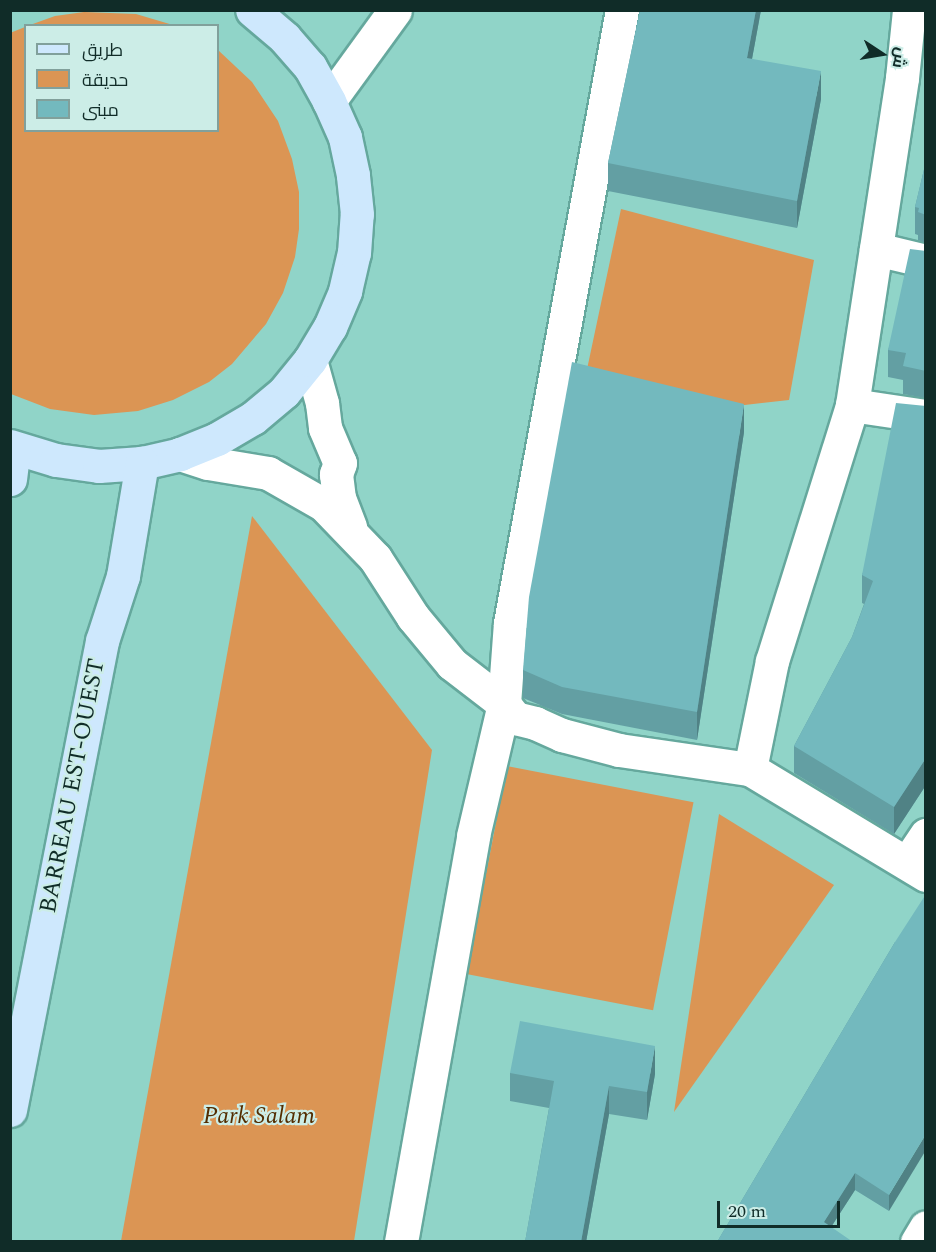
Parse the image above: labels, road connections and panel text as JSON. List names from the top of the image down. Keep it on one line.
{"streets":{"main road":["BARREAU EST-OUEST"]},"parks":["Park Salam"],"legend":["طريق","حديقة","مبنى"],"scale_bar":"20 m","north":"right"}
